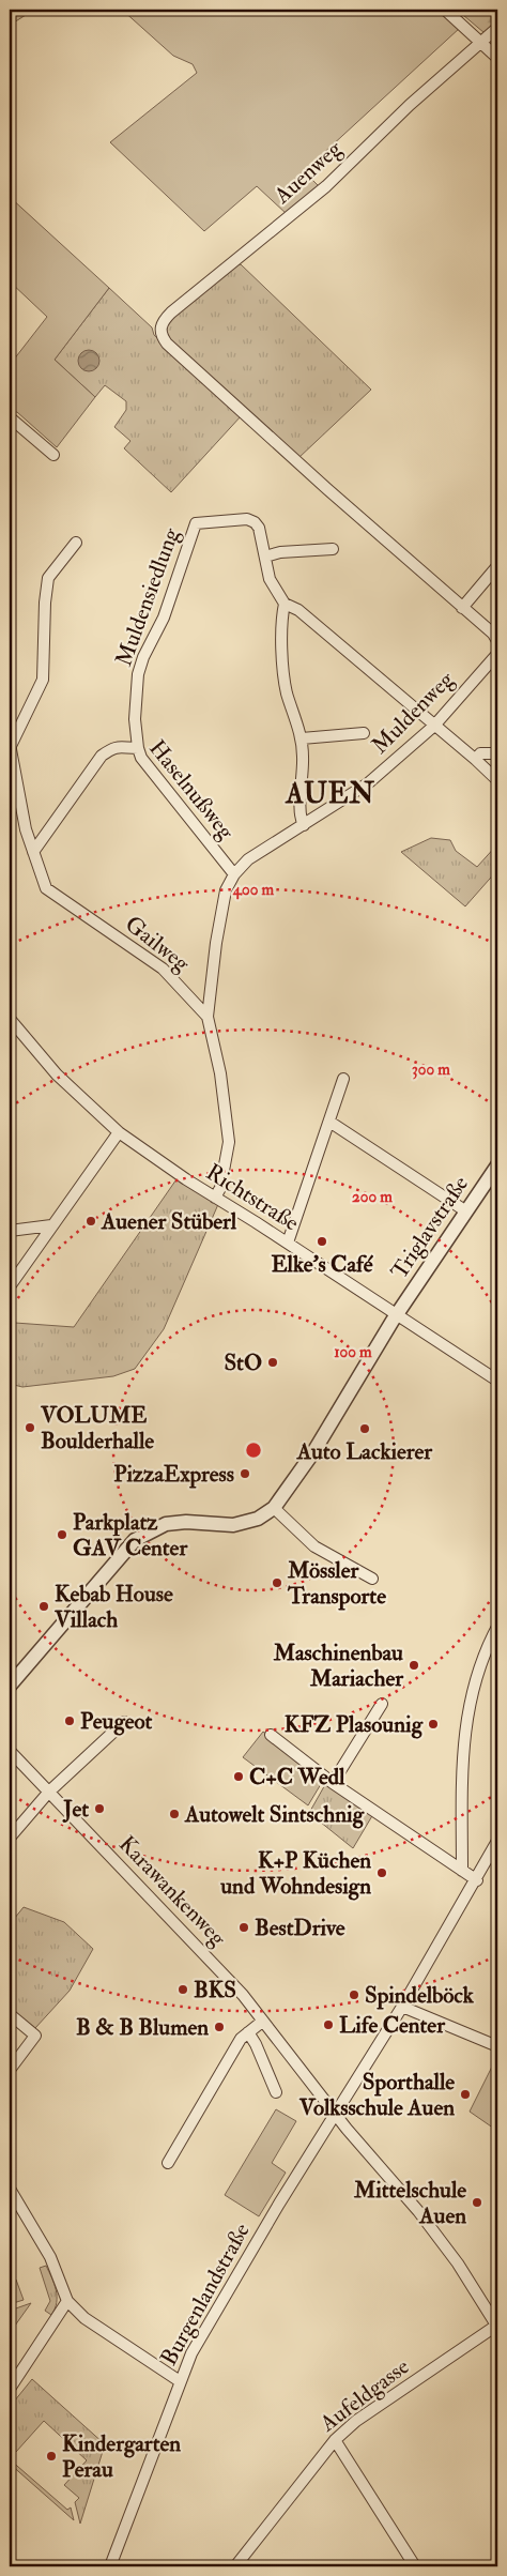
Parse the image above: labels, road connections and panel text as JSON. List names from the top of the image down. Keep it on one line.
{"streets":{"street":["Auenweg","Muldensiedlung","Muldenweg","Haselnußweg","Gailweg","Richtstraße","Triglavstraße","Karawankenweg","Burgenlandstraße","Aufeldgasse"]},"crossings":[["Muldensiedlung","Muldenweg"],["Muldensiedlung","Haselnußweg"],["Muldenweg","Haselnußweg"],["Muldenweg","Gailweg"],["Haselnußweg","Gailweg"],["Richtstraße","Triglavstraße"],["Karawankenweg","Burgenlandstraße"],["Karawankenweg","Aufeldgasse"]],"districts":["AUEN"],"places":["Auener Stüberl","Elke's Café","StO","VOLUME Boulderhalle","Auto Lackierer","PizzaExpress","Parkplatz GAV Center","Mössler Transporte","Kebab House Villach","Maschinenbau Mariacher","Peugeot","KFZ Plasounig","C+C Wedl","Jet","Autowelt Sintschnig","K+P Küchen und Wohndesign","BestDrive","BKS","Spindelböck","Life Center","B & B Blumen","Sporthalle Volksschule Auen","Mittelschule Auen","Kindergarten Perau"],"rings":["400 m","300 m","200 m","100 m"]}
